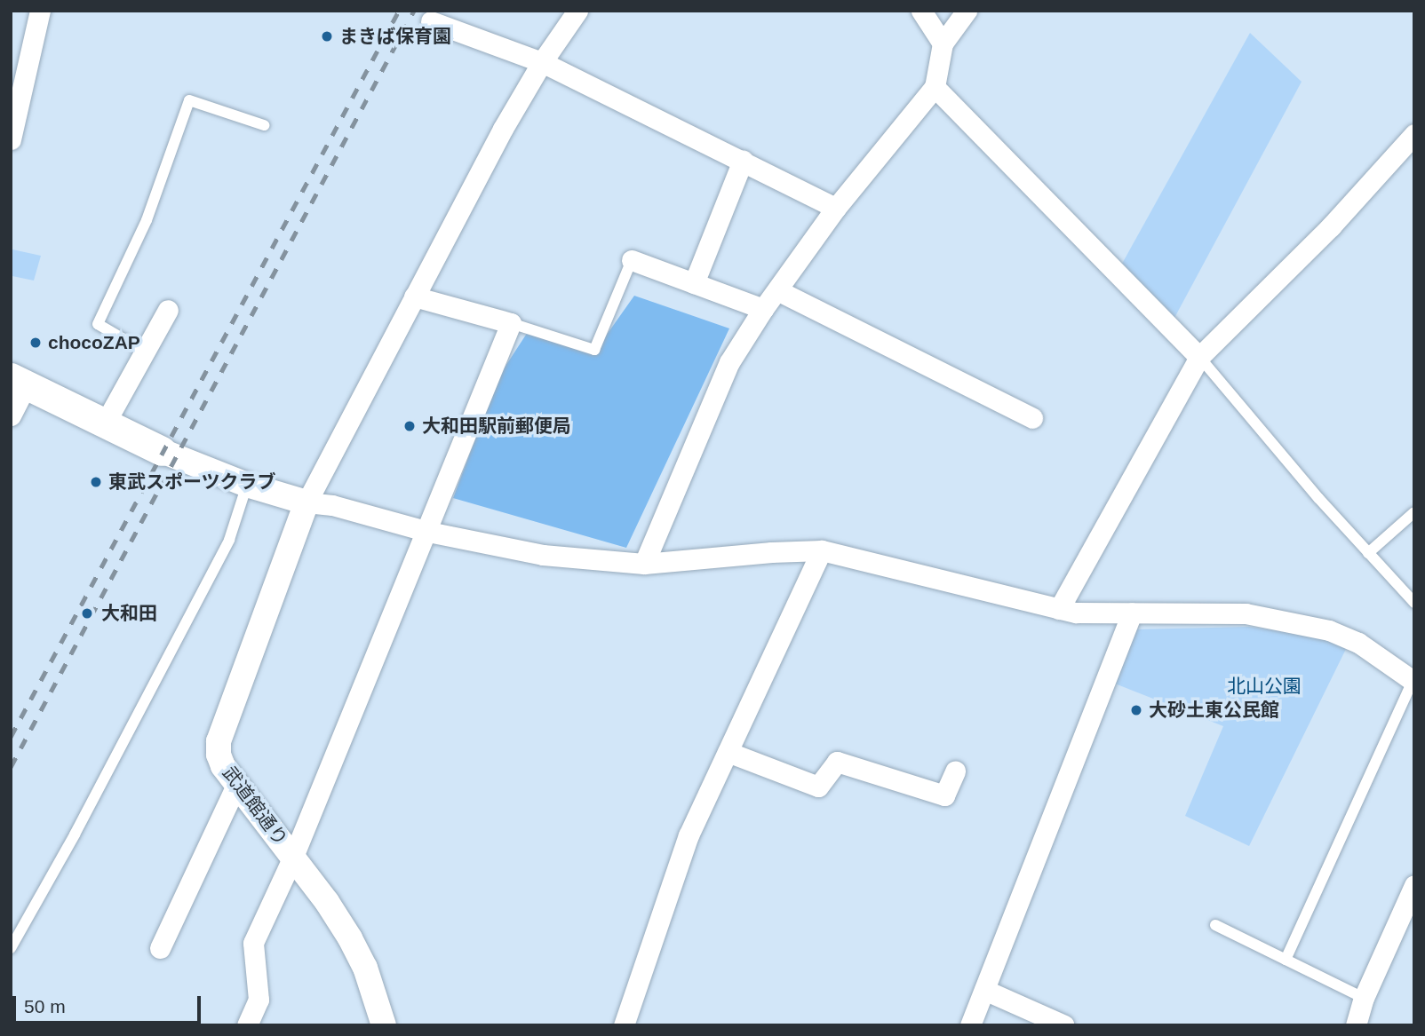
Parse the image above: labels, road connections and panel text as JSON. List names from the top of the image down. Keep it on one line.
{"streets":{"street":["武道館通り"]},"parks":["北山公園"],"places":["まきば保育園","chocoZAP","大和田駅前郵便局","東武スポーツクラブ","大和田","大砂土東公民館"],"scale_bar":"50 m"}
